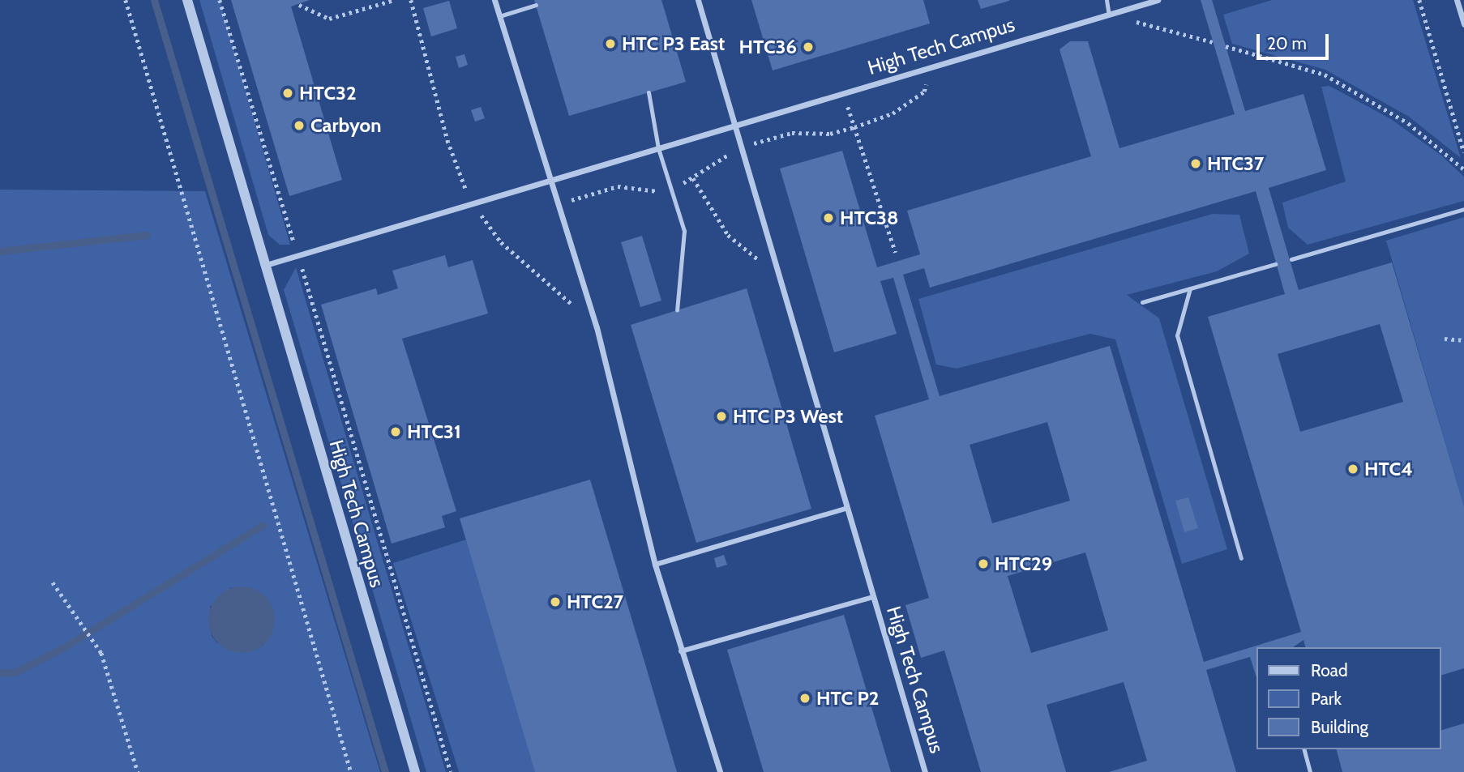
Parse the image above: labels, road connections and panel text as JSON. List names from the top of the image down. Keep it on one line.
{"streets":{"street":["High Tech Campus"]},"places":["HTC P3 East","HTC36","HTC32","Carbyon","HTC37","HTC38","HTC P3 West","HTC31","HTC4","HTC29","HTC27","HTC P2"],"legend":["Road","Park","Building"],"scale_bar":"20 m"}
